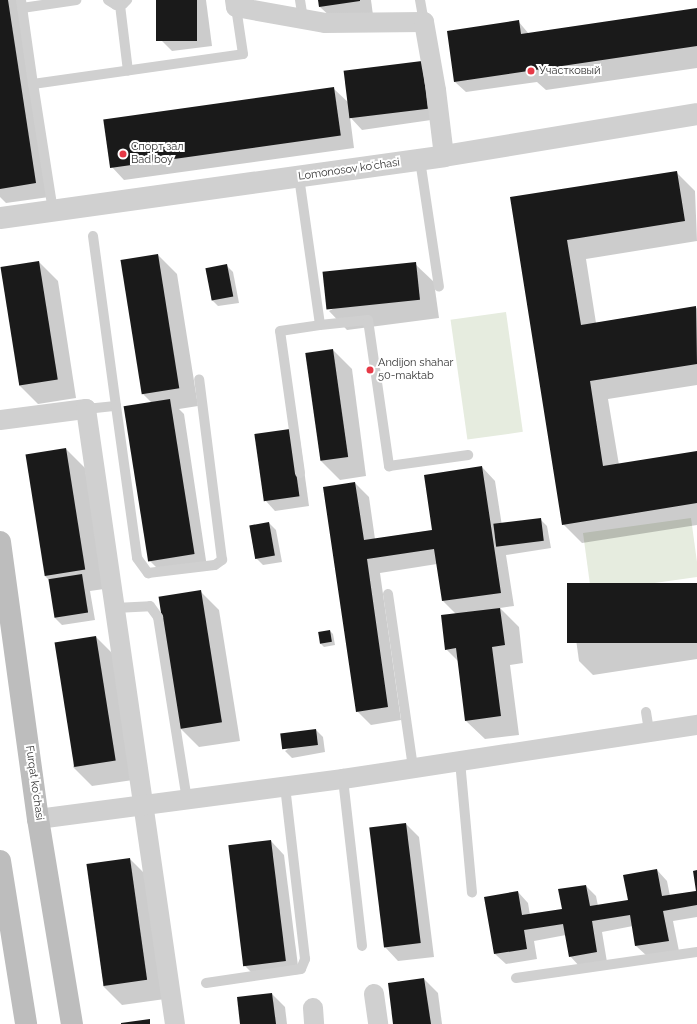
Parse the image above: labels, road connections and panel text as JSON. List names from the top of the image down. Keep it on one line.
{"streets":{"main road":["Furqat ko'chasi"],"street":["Lomonosov koʻchasi"]},"places":["Участковый","Спорт зал Bad boy","Andijon shahar 50-maktab"]}
